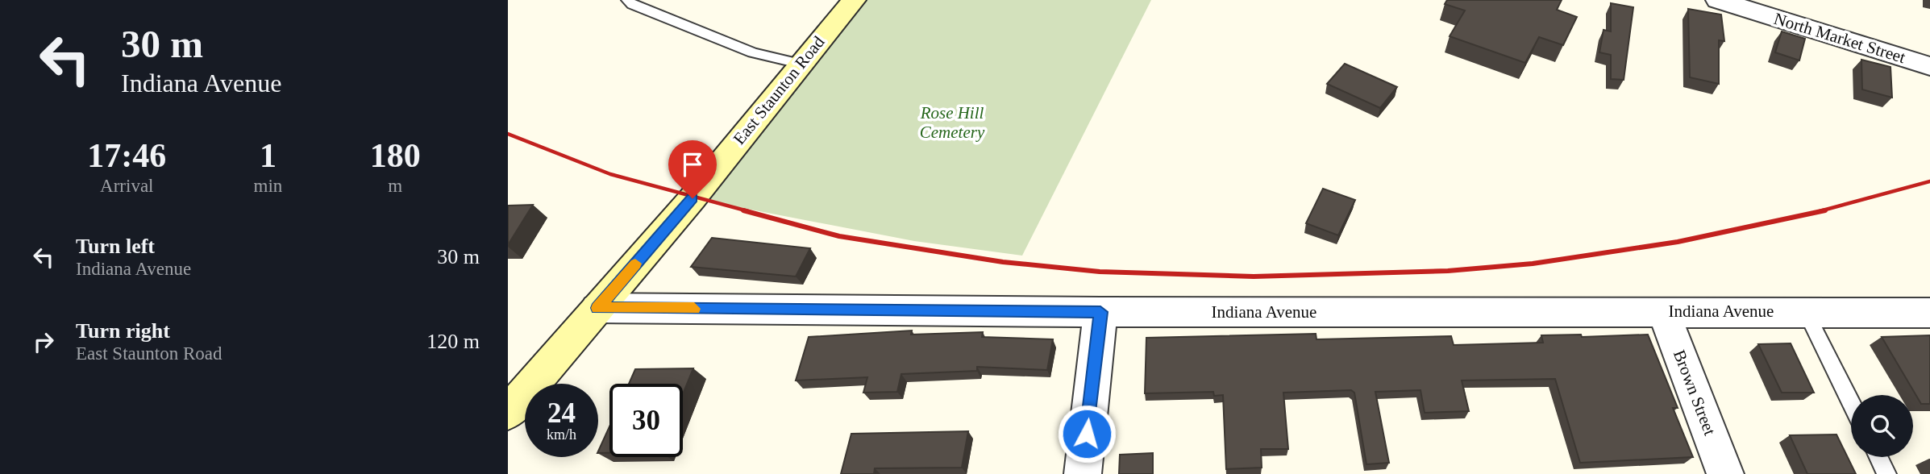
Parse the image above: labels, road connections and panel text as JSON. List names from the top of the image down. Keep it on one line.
{"streets":{"main road":["East Staunton Road"],"street":["North Market Street","Indiana Avenue","Brown Street"]},"crossings":[["East Staunton Road","Indiana Avenue"],["Indiana Avenue","Brown Street"]],"parks":["Rose Hill Cemetery"],"page":{"turn":["30 m","Indiana Avenue"],"eta":["17:46","Arrival","1","min","180","m"],"list":[{"name":"Turn left","note":"Indiana Avenue","value":"30 m"},{"name":"Turn right","note":"East Staunton Road","value":"120 m"}],"speed":"24 km/h","limit":"30"}}
